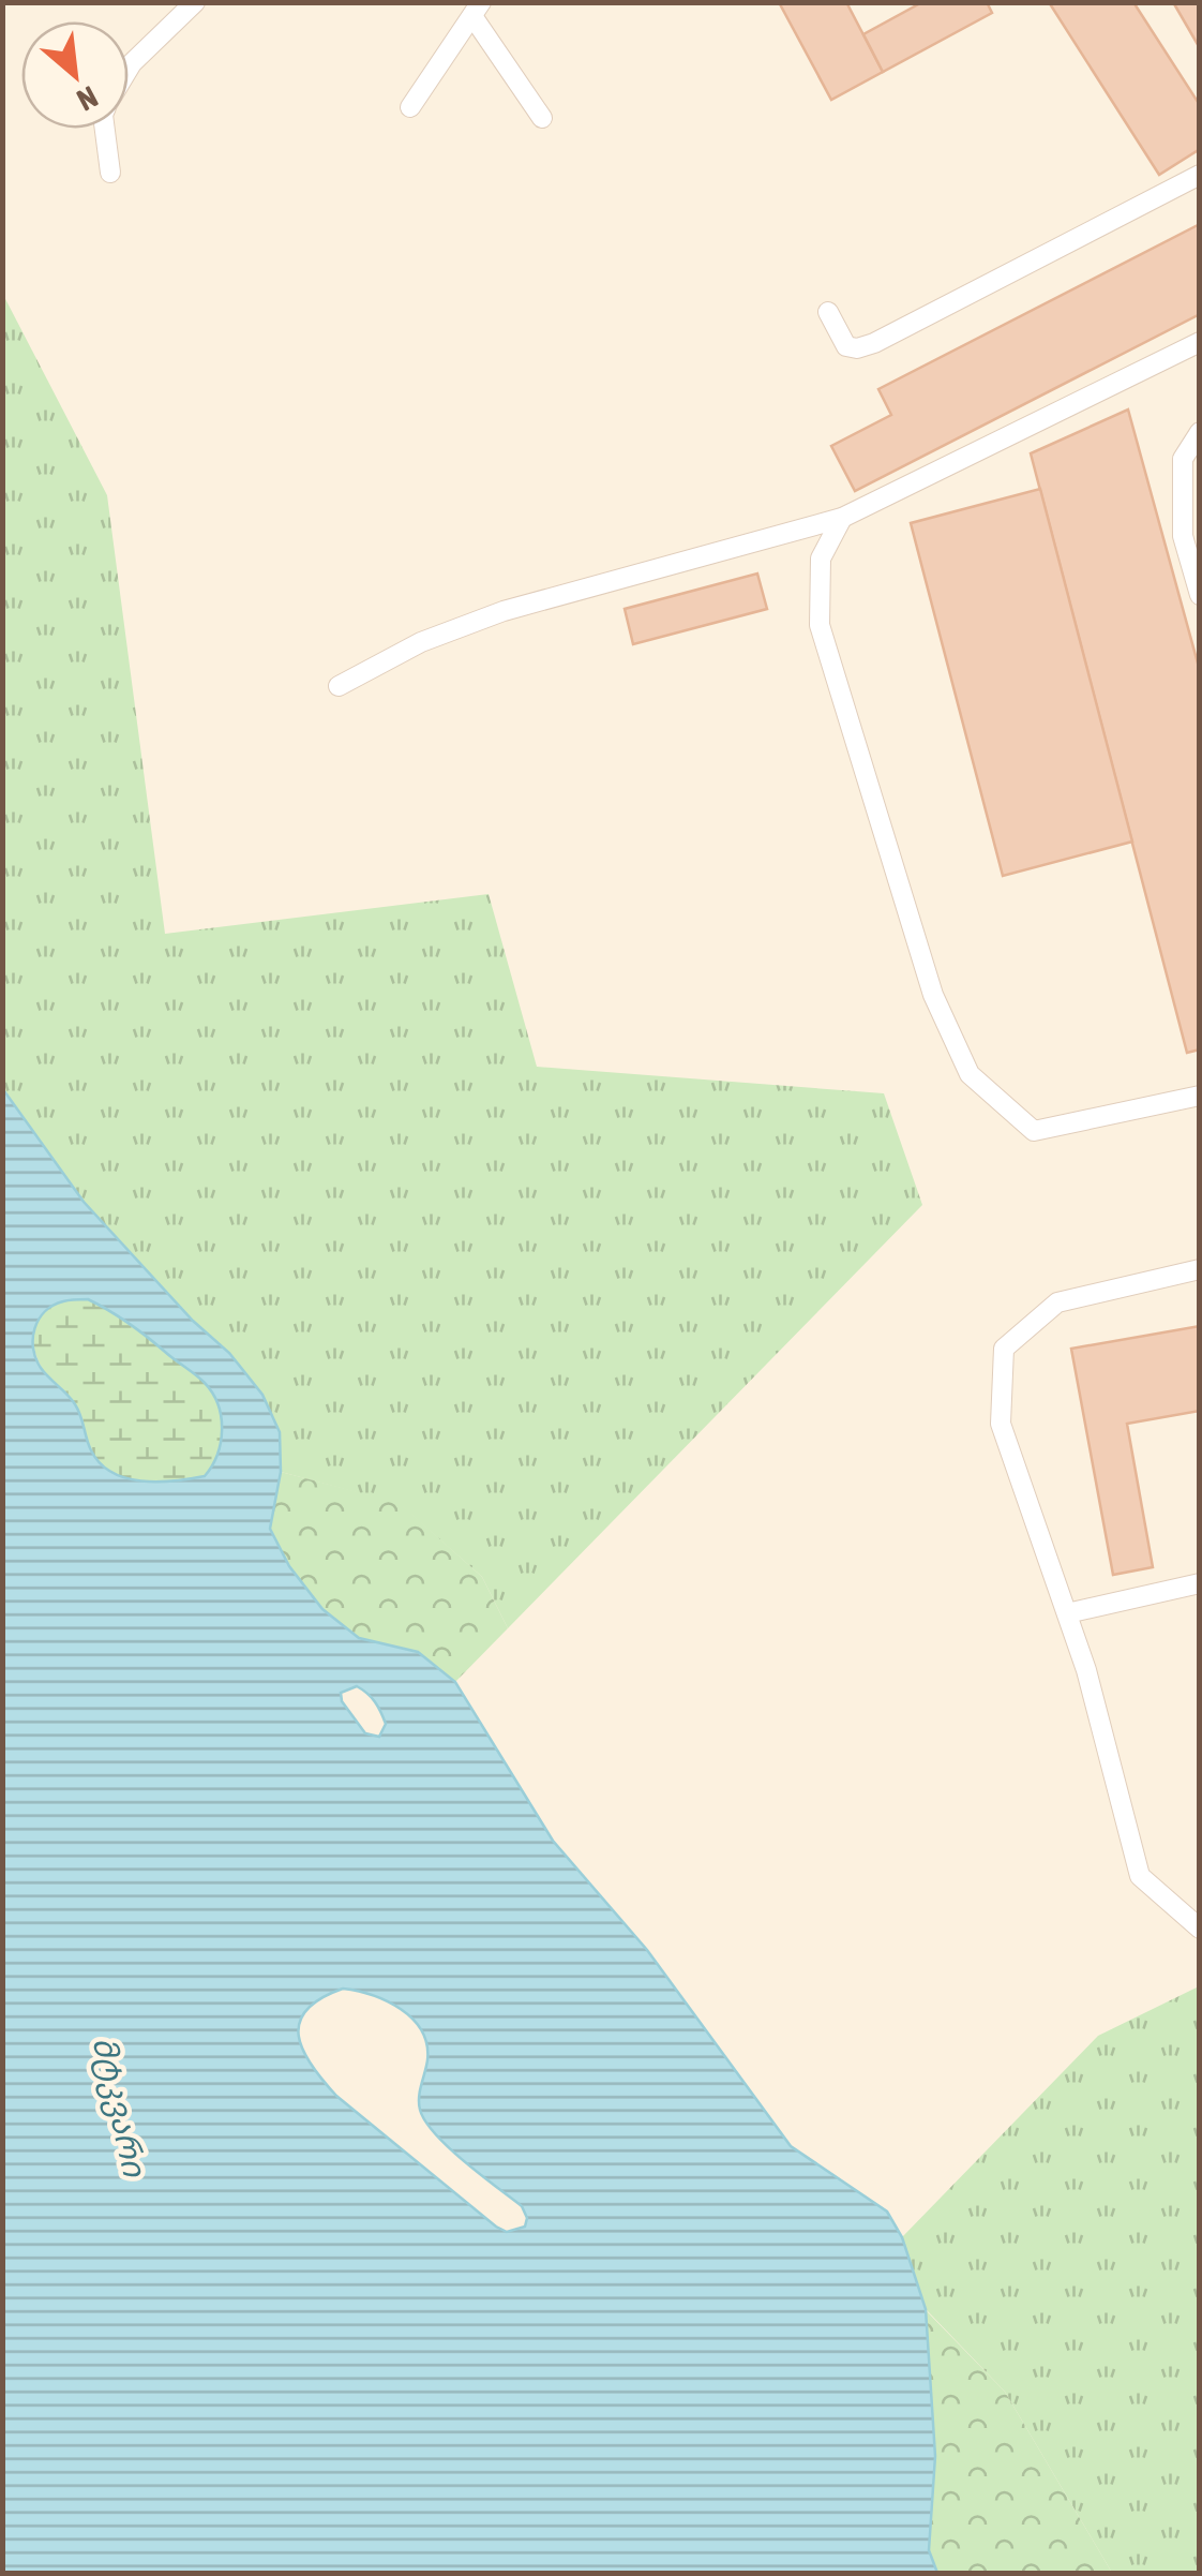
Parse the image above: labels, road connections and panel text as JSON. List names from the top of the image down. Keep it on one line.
{"water":["მტკვარი"],"north":"bottom right"}
